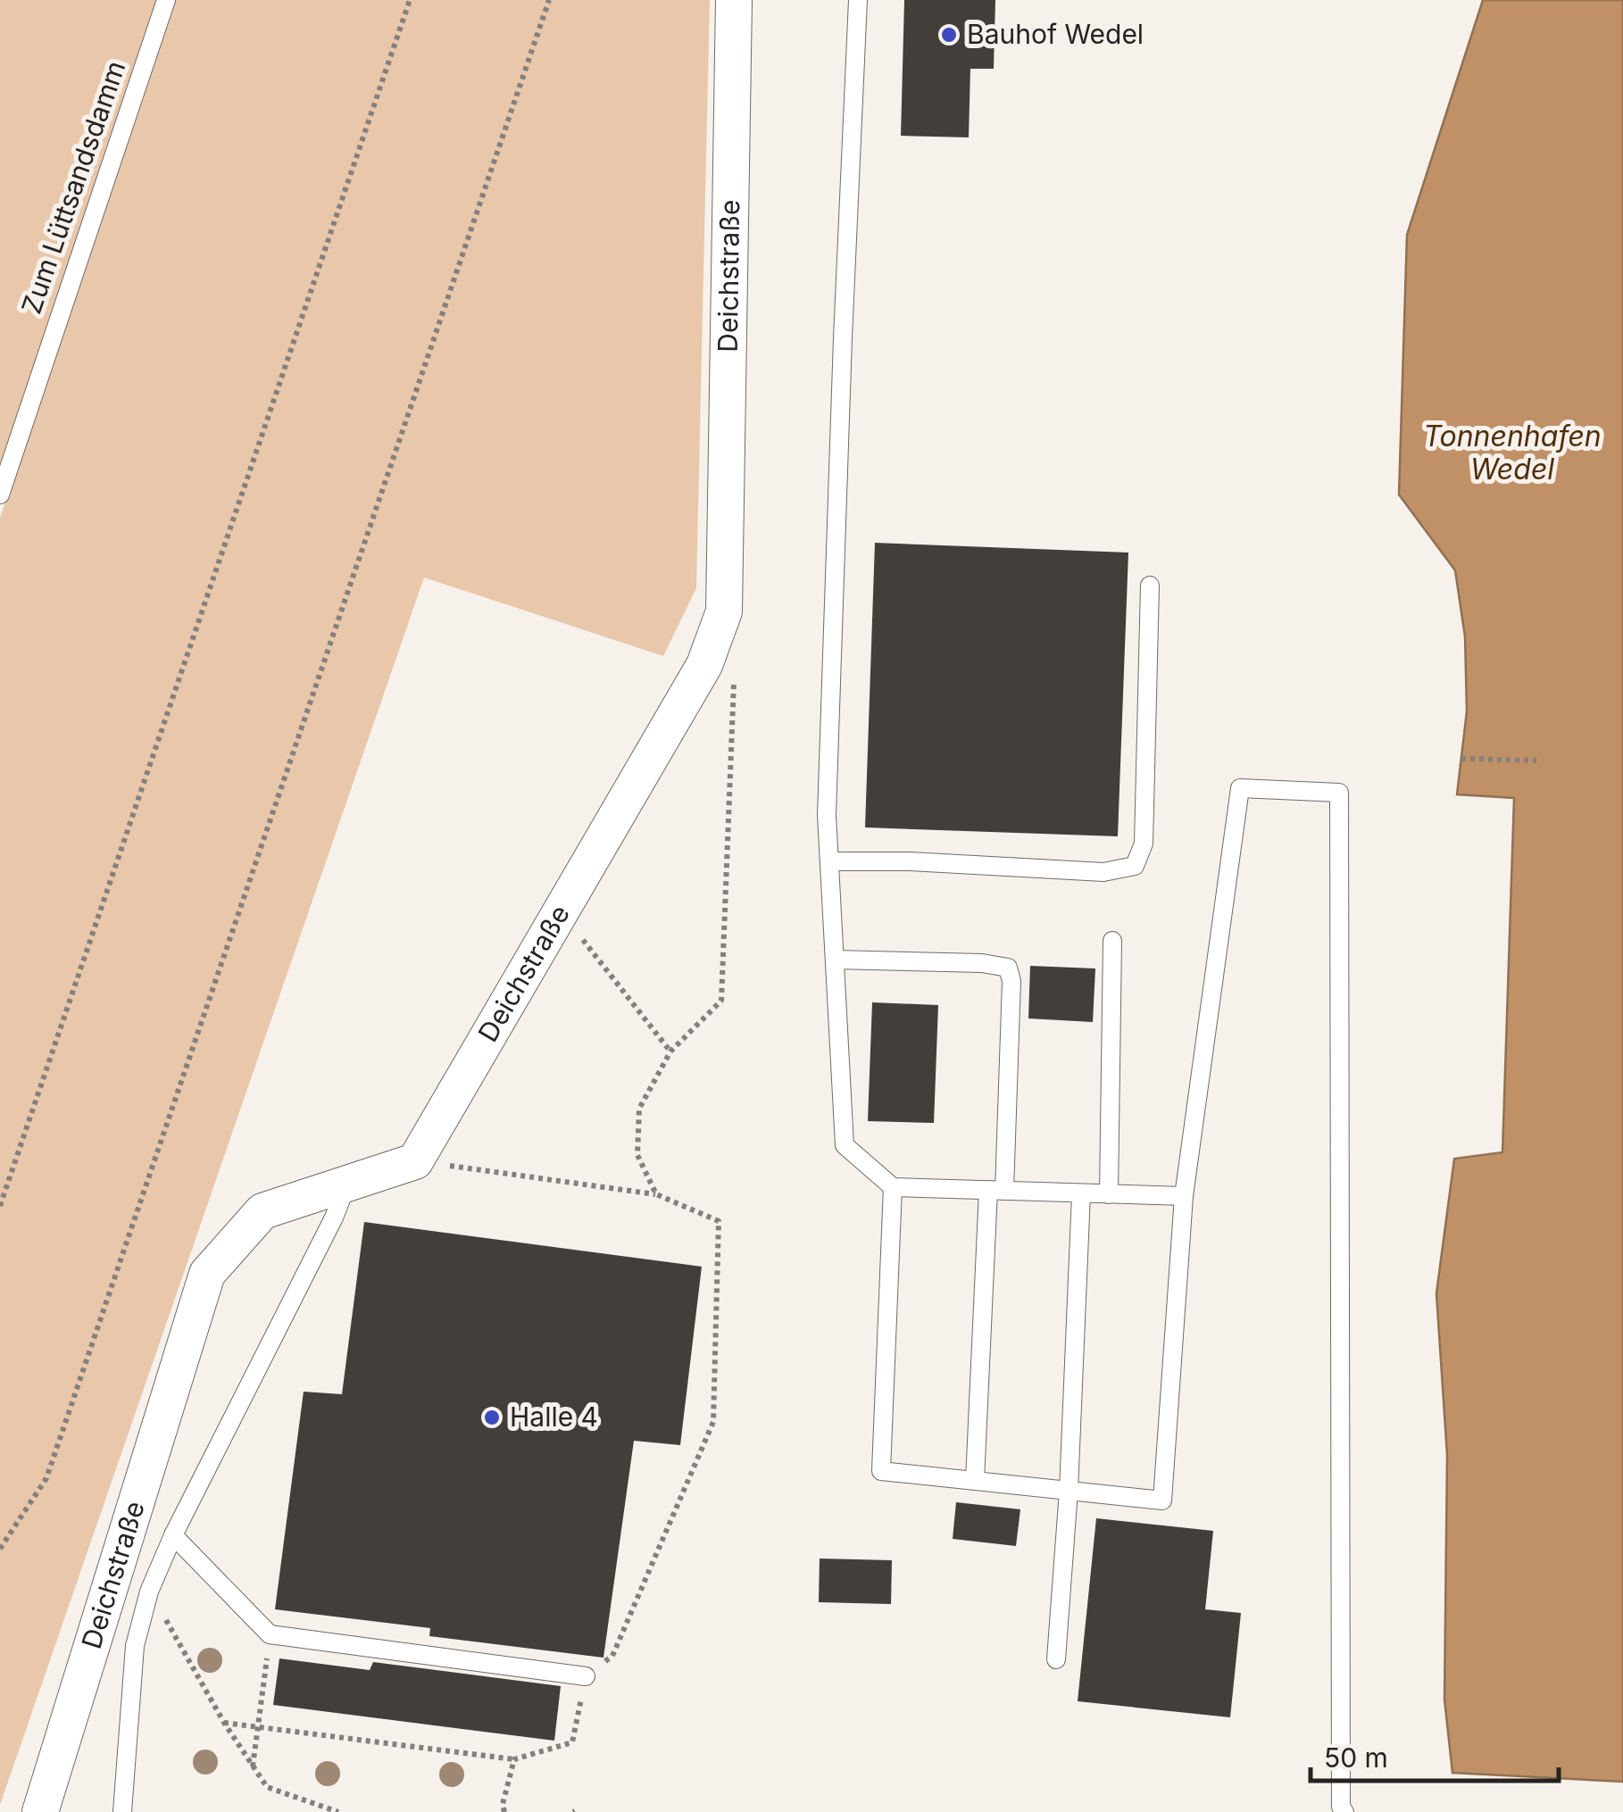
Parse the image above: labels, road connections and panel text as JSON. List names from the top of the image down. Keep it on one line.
{"streets":{"street":["Deichstraße"],"lane":["Zum Lüttsandsdamm"]},"water":["Tonnenhafen Wedel"],"places":["Bauhof Wedel","Halle 4"],"scale_bar":"50 m"}
